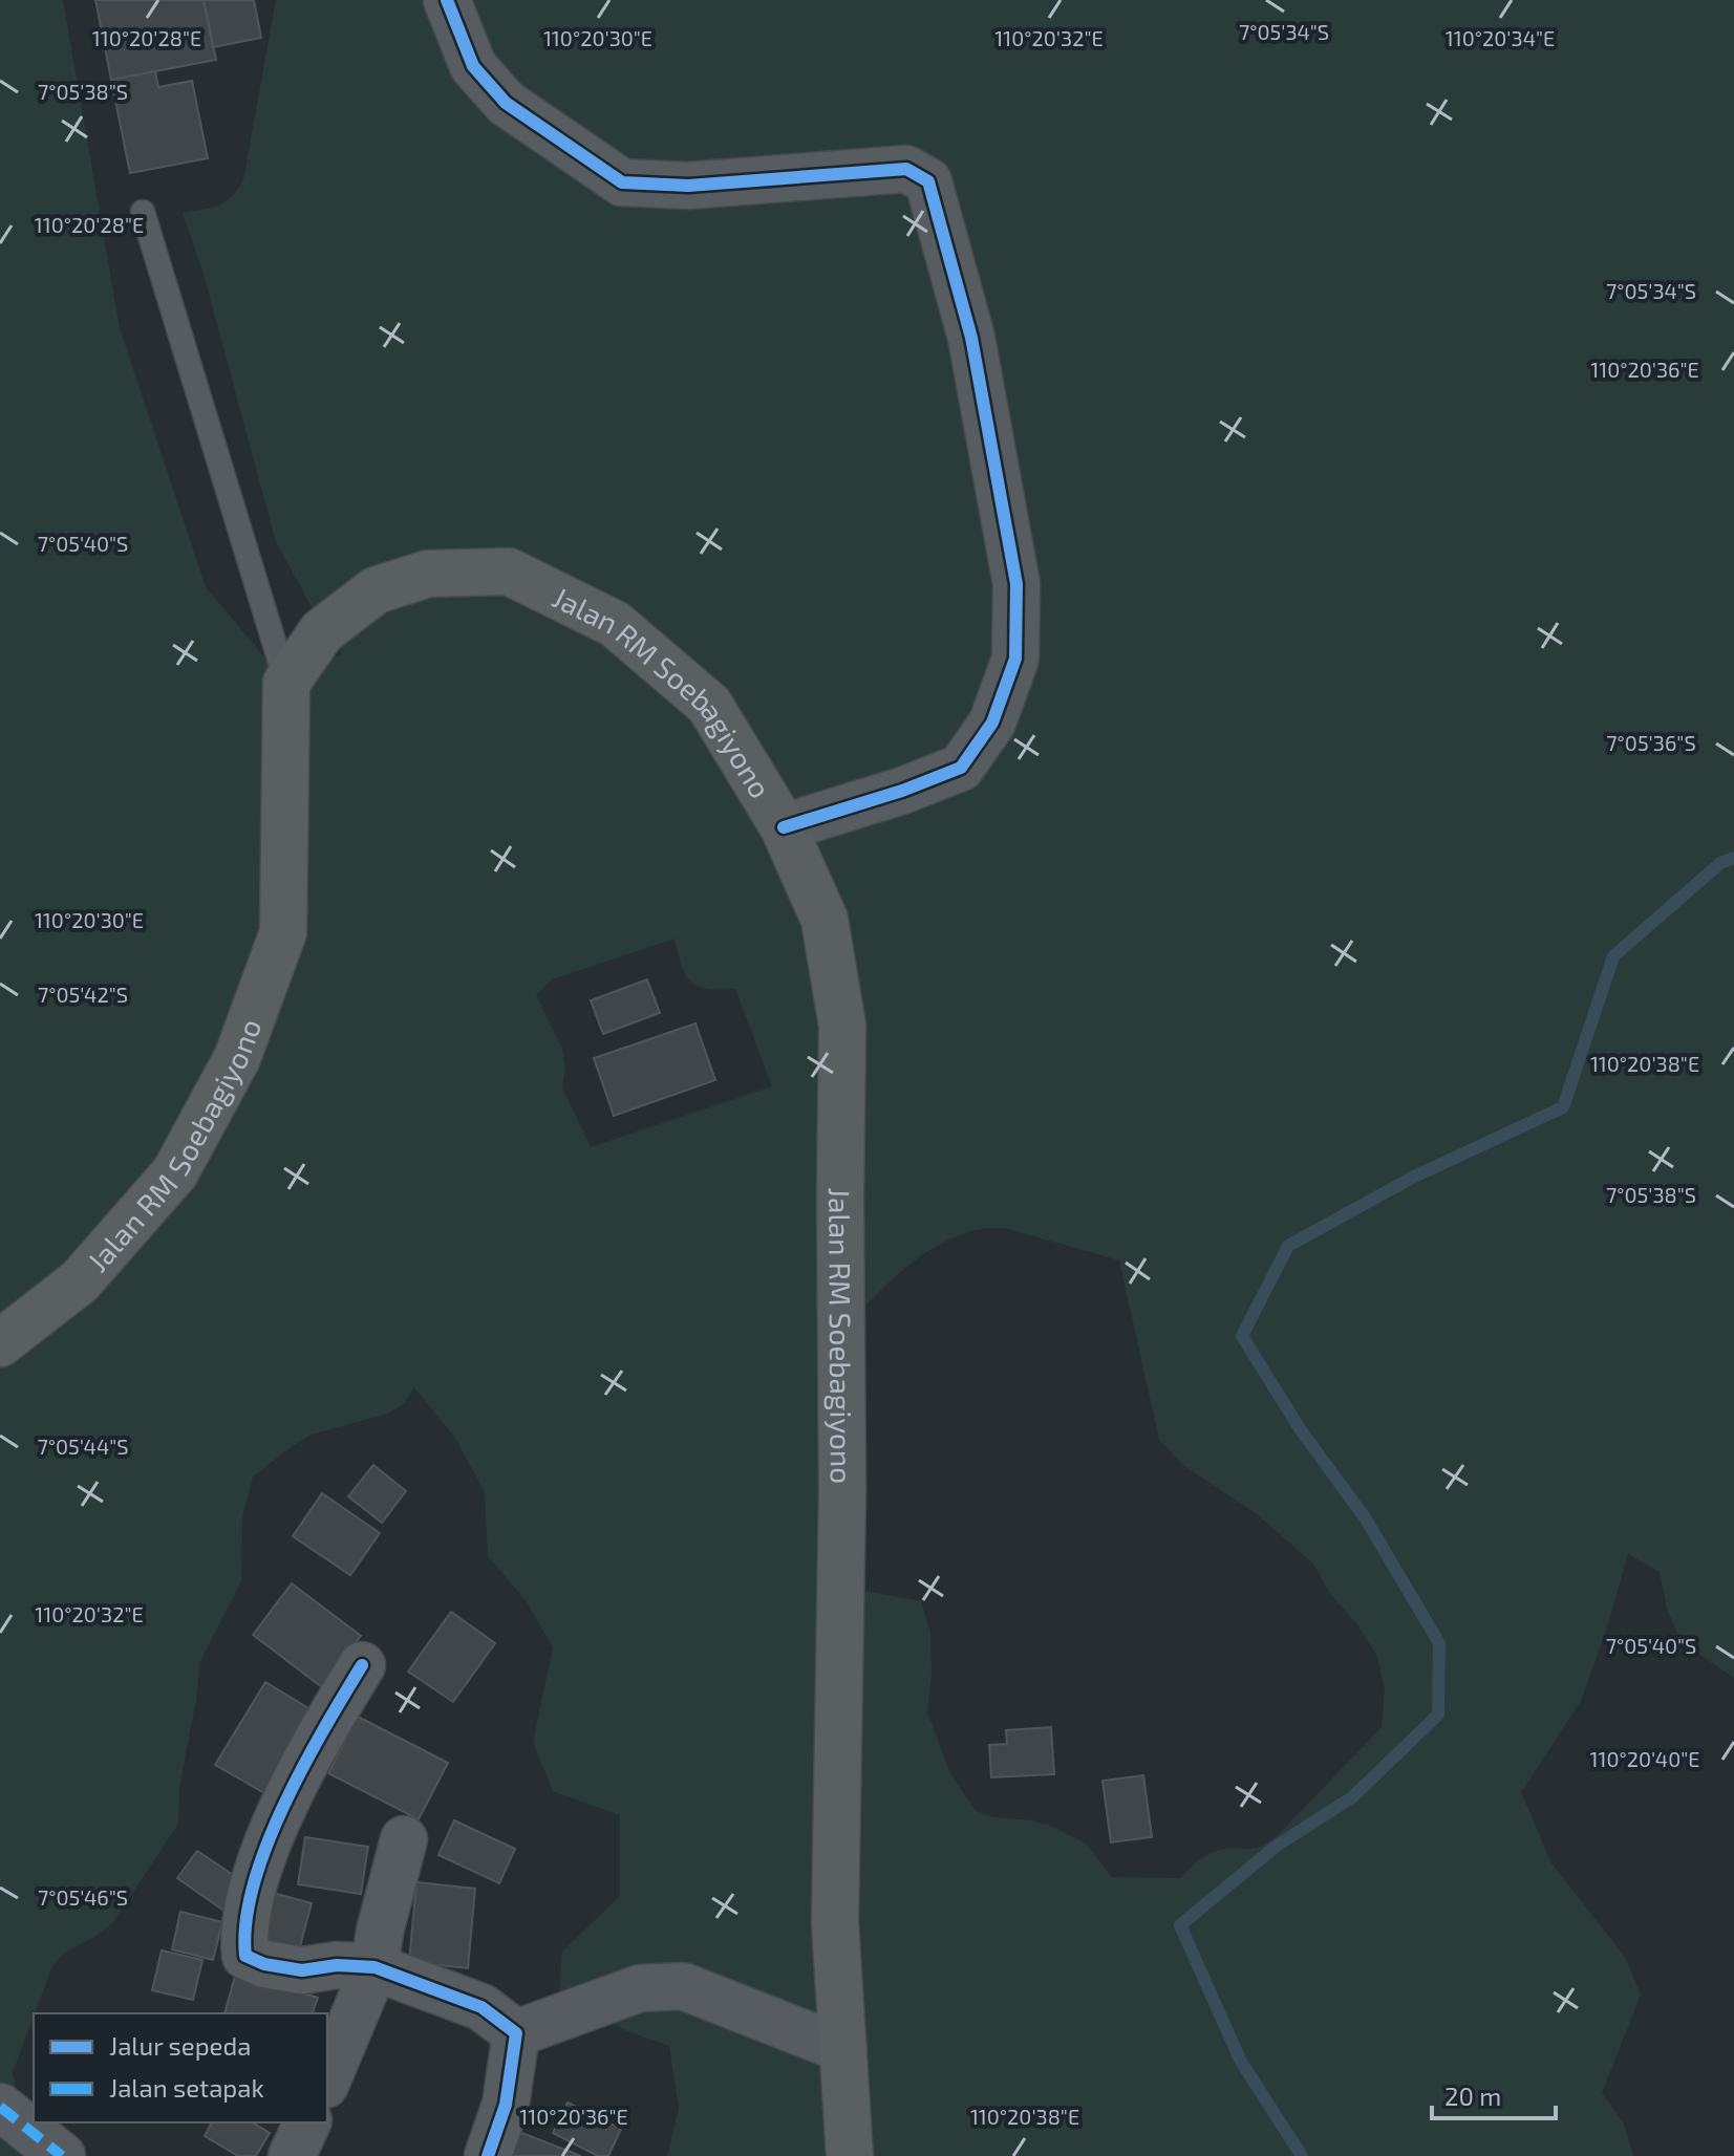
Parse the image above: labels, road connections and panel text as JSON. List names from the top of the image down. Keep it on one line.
{"streets":{"main road":["Jalan RM Soebagiyono"]},"legend":["Jalur sepeda","Jalan setapak"],"scale_bar":"20 m","coordinates":["7°05'34\"S","110°20'28\"E","110°20'30\"E","110°20'32\"E","110°20'34\"E","7°05'38\"S","110°20'36\"E","7°05'40\"S","7°05'36\"S","7°05'42\"S","110°20'38\"E","7°05'44\"S","110°20'40\"E","7°05'46\"S"]}
